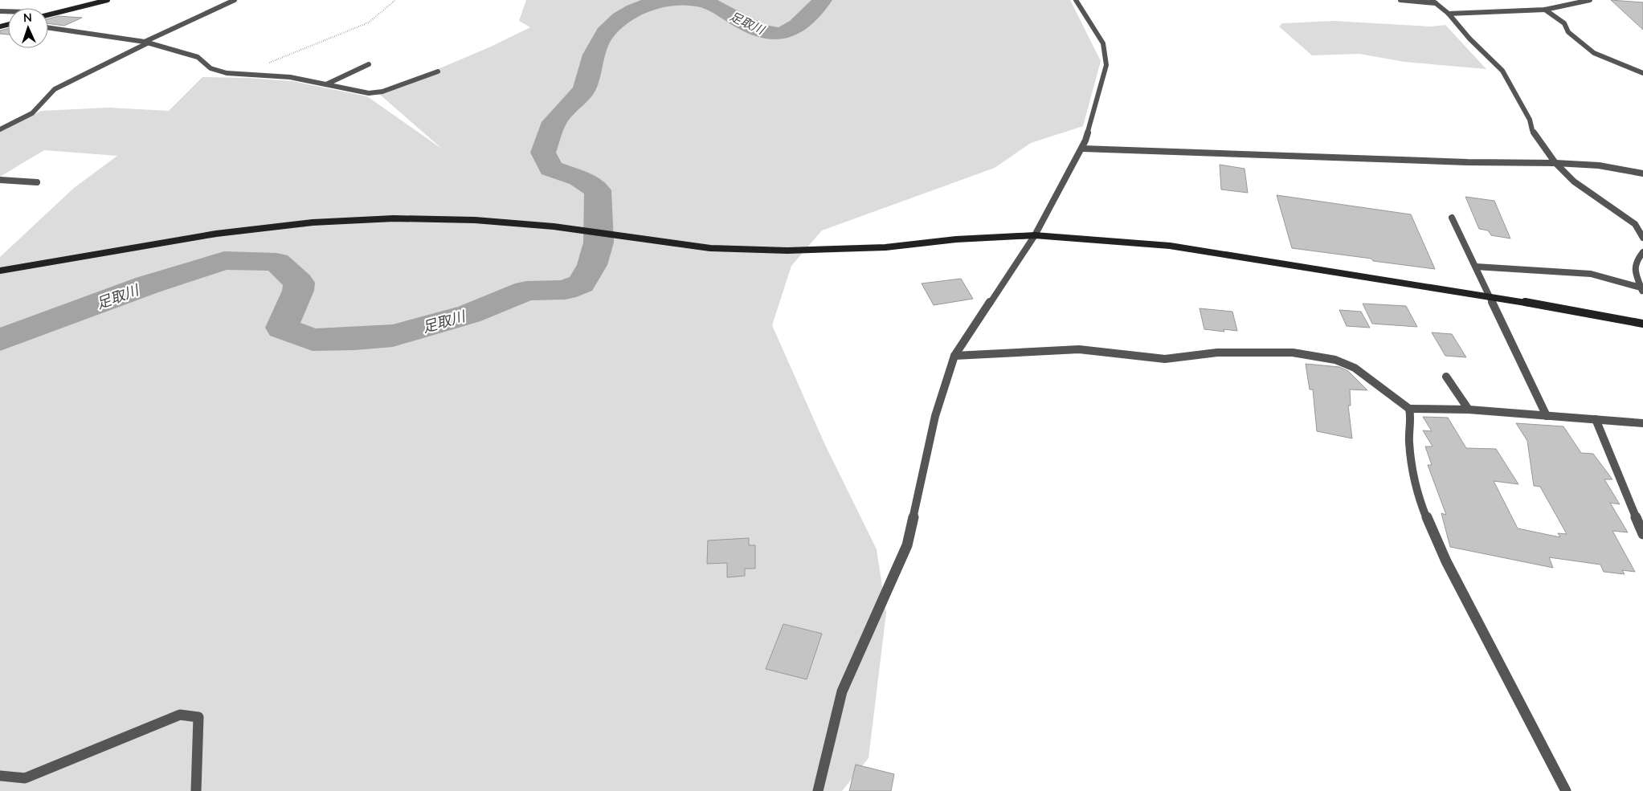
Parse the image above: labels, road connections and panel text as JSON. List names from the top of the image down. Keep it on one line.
{"water":["足取川"],"north":"top"}
